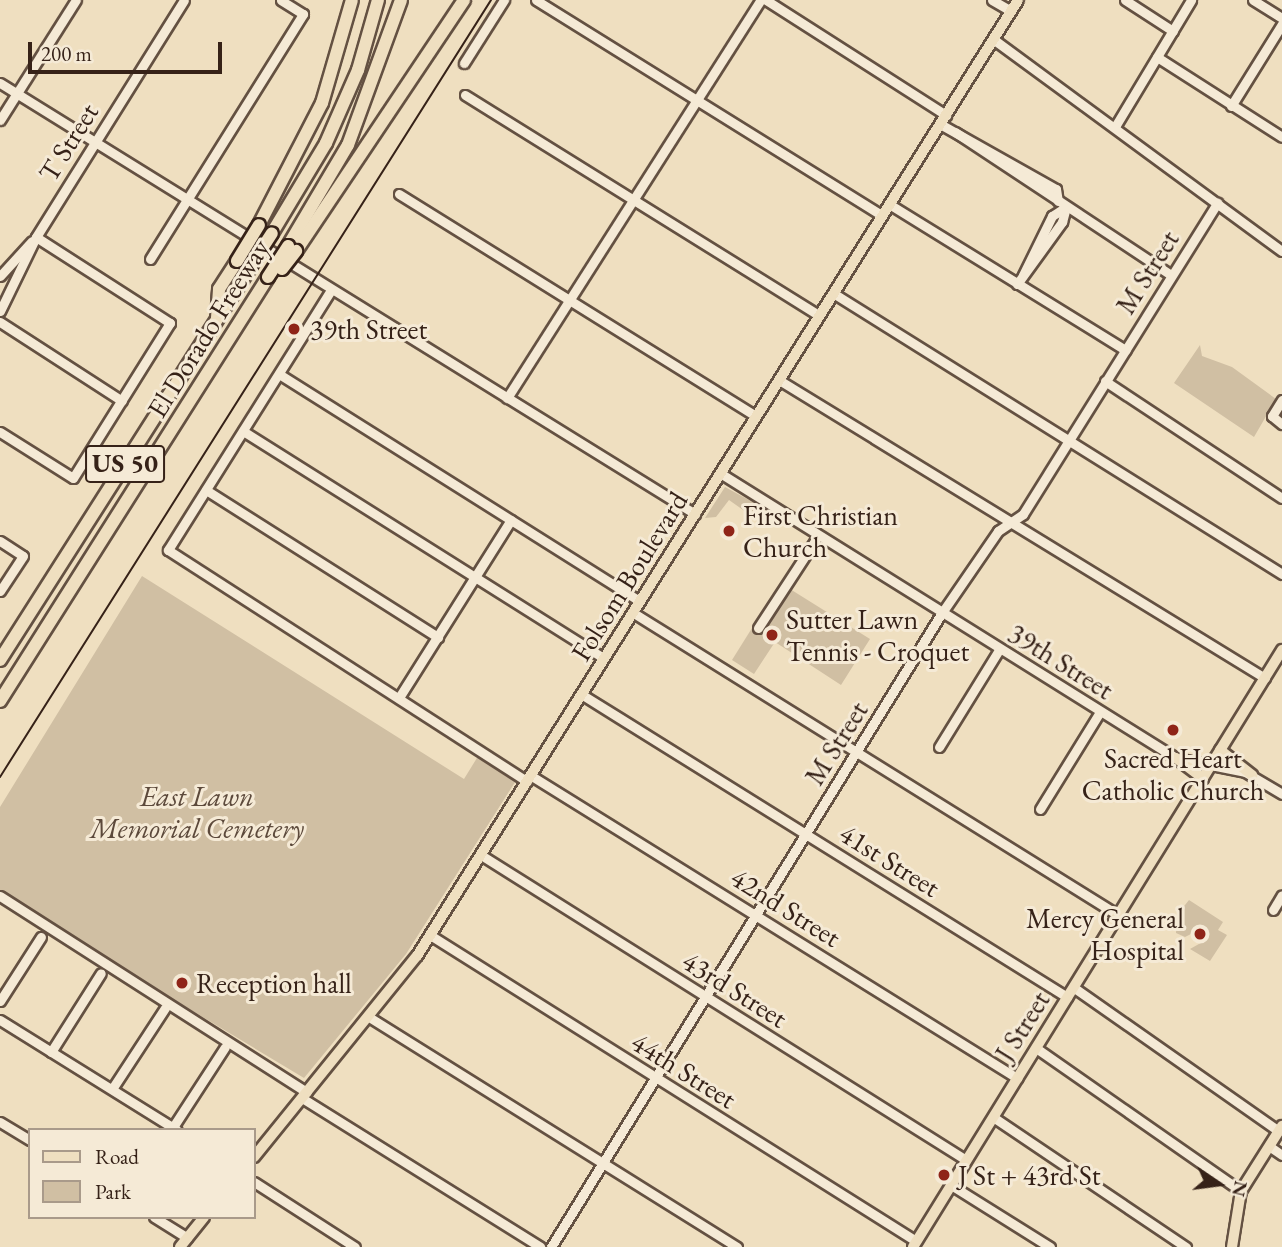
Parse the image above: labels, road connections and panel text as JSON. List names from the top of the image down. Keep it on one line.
{"streets":{"highway":["El Dorado Freeway","US 50"],"main road":["Folsom Boulevard","J Street"],"street":["T Street","M Street","39th Street","41st Street","42nd Street","43rd Street","44th Street"]},"crossings":[["M Street","39th Street"],["M Street","41st Street"],["M Street","42nd Street"],["M Street","43rd Street"],["M Street","44th Street"],["Folsom Boulevard","39th Street"],["Folsom Boulevard","41st Street"],["Folsom Boulevard","42nd Street"],["Folsom Boulevard","43rd Street"],["Folsom Boulevard","44th Street"],["39th Street","J Street"],["41st Street","J Street"],["42nd Street","J Street"],["43rd Street","J Street"],["J Street","44th Street"]],"parks":["East Lawn Memorial Cemetery"],"places":["39th Street","First Christian Church","Sutter Lawn Tennis - Croquet","Sacred Heart Catholic Church","Mercy General Hospital","Reception hall","J St + 43rd St"],"legend":["Road","Park"],"scale_bar":"200 m","north":"right"}
